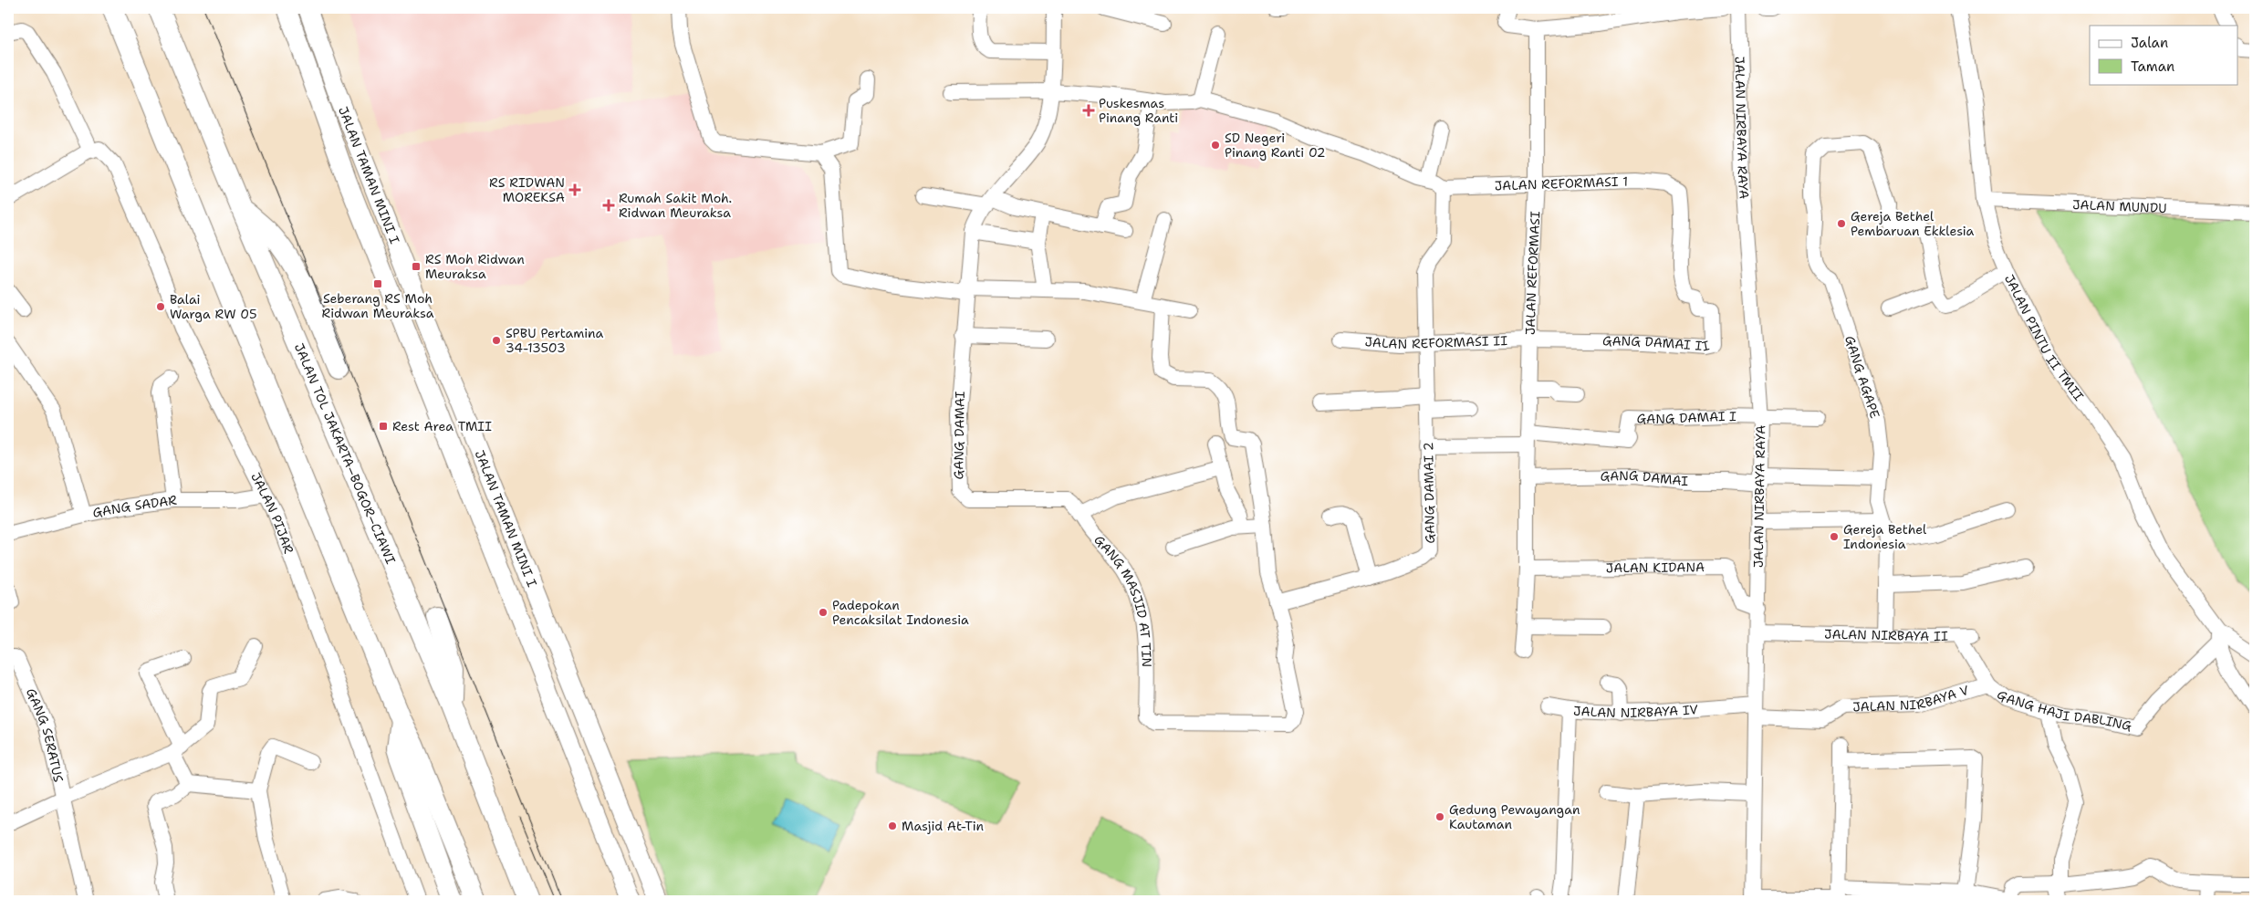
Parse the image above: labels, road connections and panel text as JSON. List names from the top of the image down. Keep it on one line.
{"streets":{"highway":["JALAN TOL JAKARTA–BOGOR–CIAWI"],"main road":["JALAN TAMAN MINI I"],"street":["JALAN NIRBAYA RAYA","JALAN REFORMASI 1","JALAN MUNDU","JALAN REFORMASI","JALAN PINTU II TMII","JALAN REFORMASI II","GANG DAMAI II","GANG AGAPE","GANG DAMAI I","GANG DAMAI","GANG DAMAI 2","GANG SADAR","JALAN PIJAR","JALAN KIDANA","GANG MASJID AT TIN","JALAN NIRBAYA II","JALAN NIRBAYA V","GANG HAJI DABLING","JALAN NIRBAYA IV","GANG SERATUS"]},"crossings":[["JALAN NIRBAYA RAYA","GANG DAMAI I"],["JALAN NIRBAYA RAYA","GANG DAMAI"],["JALAN NIRBAYA RAYA","JALAN KIDANA"],["JALAN NIRBAYA RAYA","JALAN NIRBAYA II"],["JALAN NIRBAYA RAYA","JALAN NIRBAYA V"],["JALAN NIRBAYA RAYA","JALAN NIRBAYA IV"],["JALAN REFORMASI 1","JALAN REFORMASI"],["JALAN REFORMASI 1","GANG DAMAI II"],["JALAN REFORMASI 1","GANG DAMAI 2"],["JALAN MUNDU","JALAN PINTU II TMII"],["JALAN REFORMASI","JALAN REFORMASI II"],["JALAN REFORMASI","GANG DAMAI II"],["JALAN REFORMASI","GANG DAMAI I"],["JALAN REFORMASI","GANG DAMAI"],["JALAN REFORMASI","JALAN KIDANA"],["JALAN PINTU II TMII","GANG HAJI DABLING"],["JALAN REFORMASI II","GANG DAMAI II"],["JALAN REFORMASI II","GANG DAMAI 2"],["GANG AGAPE","JALAN NIRBAYA II"],["GANG DAMAI","GANG MASJID AT TIN"],["GANG DAMAI 2","GANG MASJID AT TIN"],["GANG SADAR","JALAN PIJAR"],["JALAN NIRBAYA II","JALAN NIRBAYA V"],["JALAN NIRBAYA II","GANG HAJI DABLING"],["JALAN NIRBAYA V","GANG HAJI DABLING"],["JALAN NIRBAYA V","JALAN NIRBAYA IV"]],"places":{"health":["Puskesmas Pinang Ranti","RS RIDWAN MOREKSA","Rumah Sakit Moh. Ridwan Meuraksa"],"other":["SD Negeri Pinang Ranti 02","Gereja Bethel Pembaruan Ekklesia","Balai Warga RW 05","SPBU Pertamina 34-13503","Gereja Bethel Indonesia","Padepokan Pencaksilat Indonesia","Gedung Pewayangan Kautaman","Masjid At-Tin"],"transit":["RS Moh Ridwan Meuraksa","Seberang RS Moh Ridwan Meuraksa","Rest Area TMII"]},"legend":["Jalan","Taman"]}
